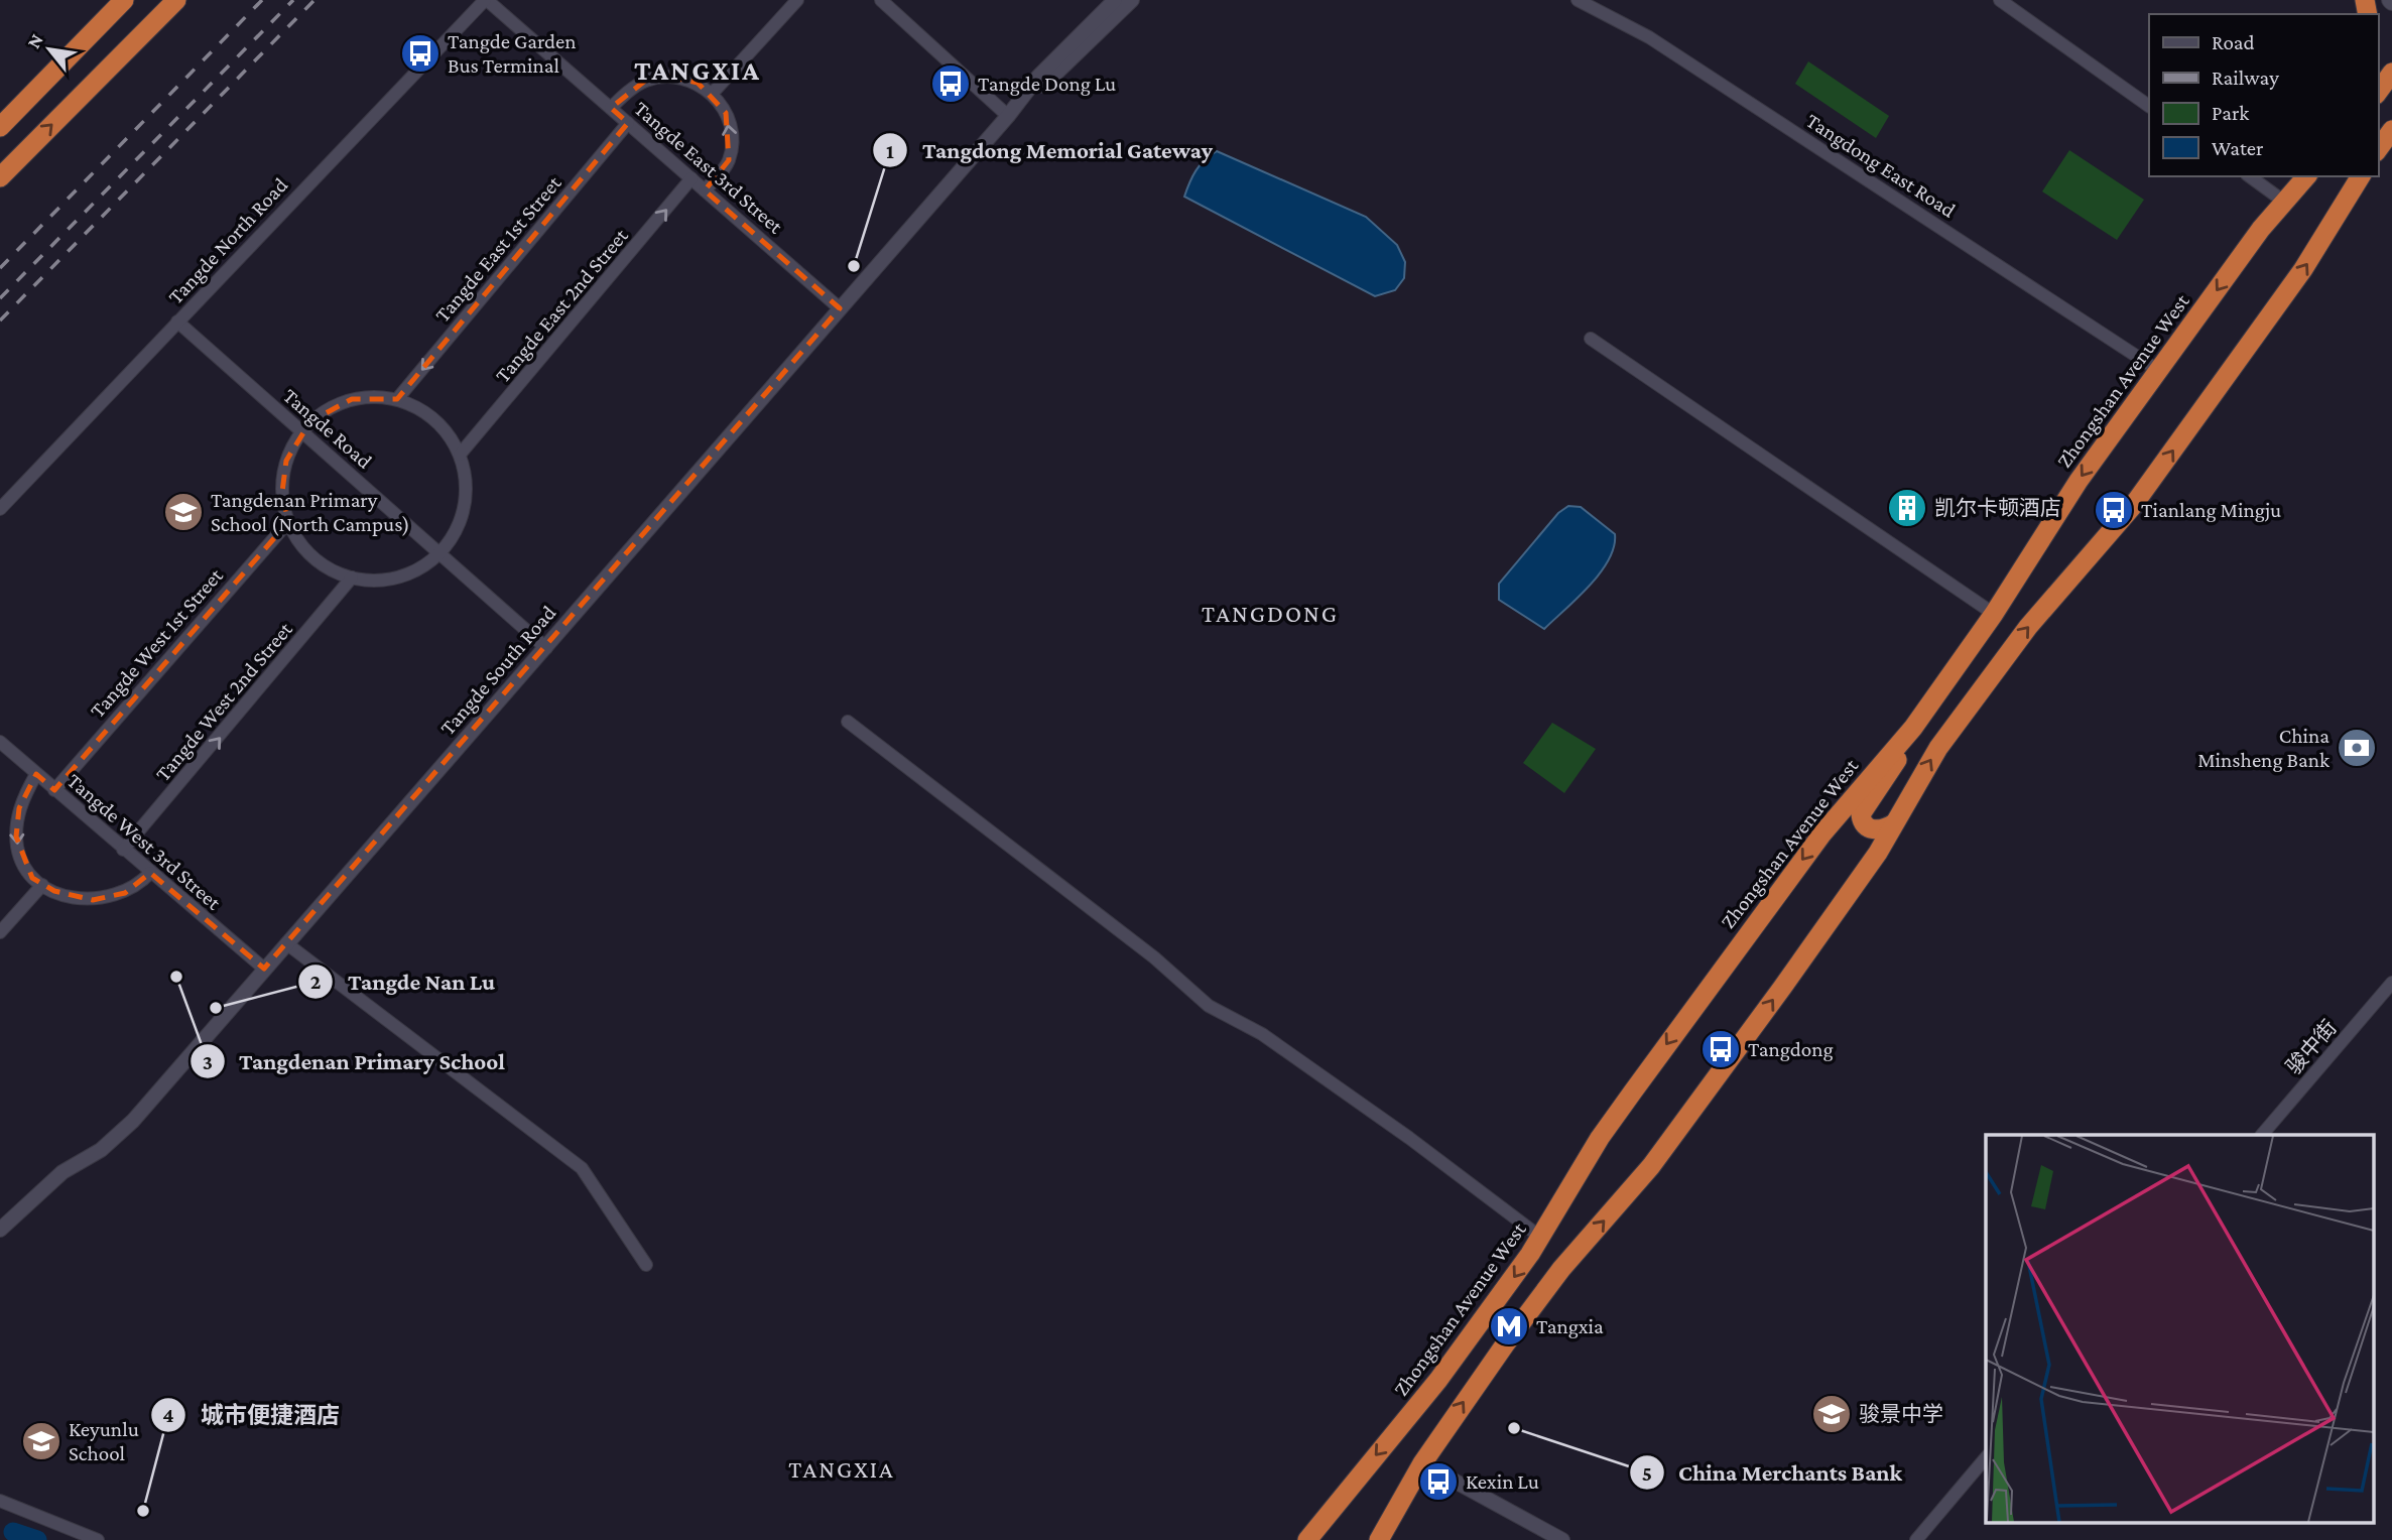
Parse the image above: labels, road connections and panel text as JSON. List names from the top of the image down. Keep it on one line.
{"streets":{"highway":["Zhongshan Avenue West"],"street":["Tangdong East Road","Tangde East 3rd Street","Tangde North Road","Tangde East 1st Street","Tangde East 2nd Street","Tangde Road","Tangde West 1st Street","Tangde South Road","Tangde West 2nd Street","Tangde West 3rd Street","骏中街"]},"crossings":[["Tangdong East Road","Zhongshan Avenue West"],["Tangde East 3rd Street","Tangde North Road"],["Tangde East 3rd Street","Tangde East 1st Street"],["Tangde East 3rd Street","Tangde East 2nd Street"],["Tangde East 3rd Street","Tangde South Road"],["Tangde North Road","Tangde Road"],["Tangde Road","Tangde South Road"],["Tangde West 1st Street","Tangde West 3rd Street"],["Tangde South Road","Tangde West 3rd Street"],["Tangde West 2nd Street","Tangde West 3rd Street"]],"one_way":["Tangde East 1st Street","Tangde East 2nd Street","Tangde West 2nd Street"],"districts":["TANGXIA","TANGDONG","TANGXIA"],"places":{"bus stop":["Tangde Garden Bus Terminal","Tangde Dong Lu","Tianlang Mingju","Tangdong","Kexin Lu"],"other":["Tangdong Memorial Gateway","Tangdenan Primary School","Tangde Nan Lu","China Merchants Bank","城市便捷酒店"],"building":["凯尔卡顿酒店"],"school or university":["Tangdenan Primary School (North Campus)","骏景中学","Keyunlu School"],"bank":["China Minsheng Bank"],"metro station":["Tangxia"]},"legend":["Road","Railway","Park","Water"],"north":"top left"}
